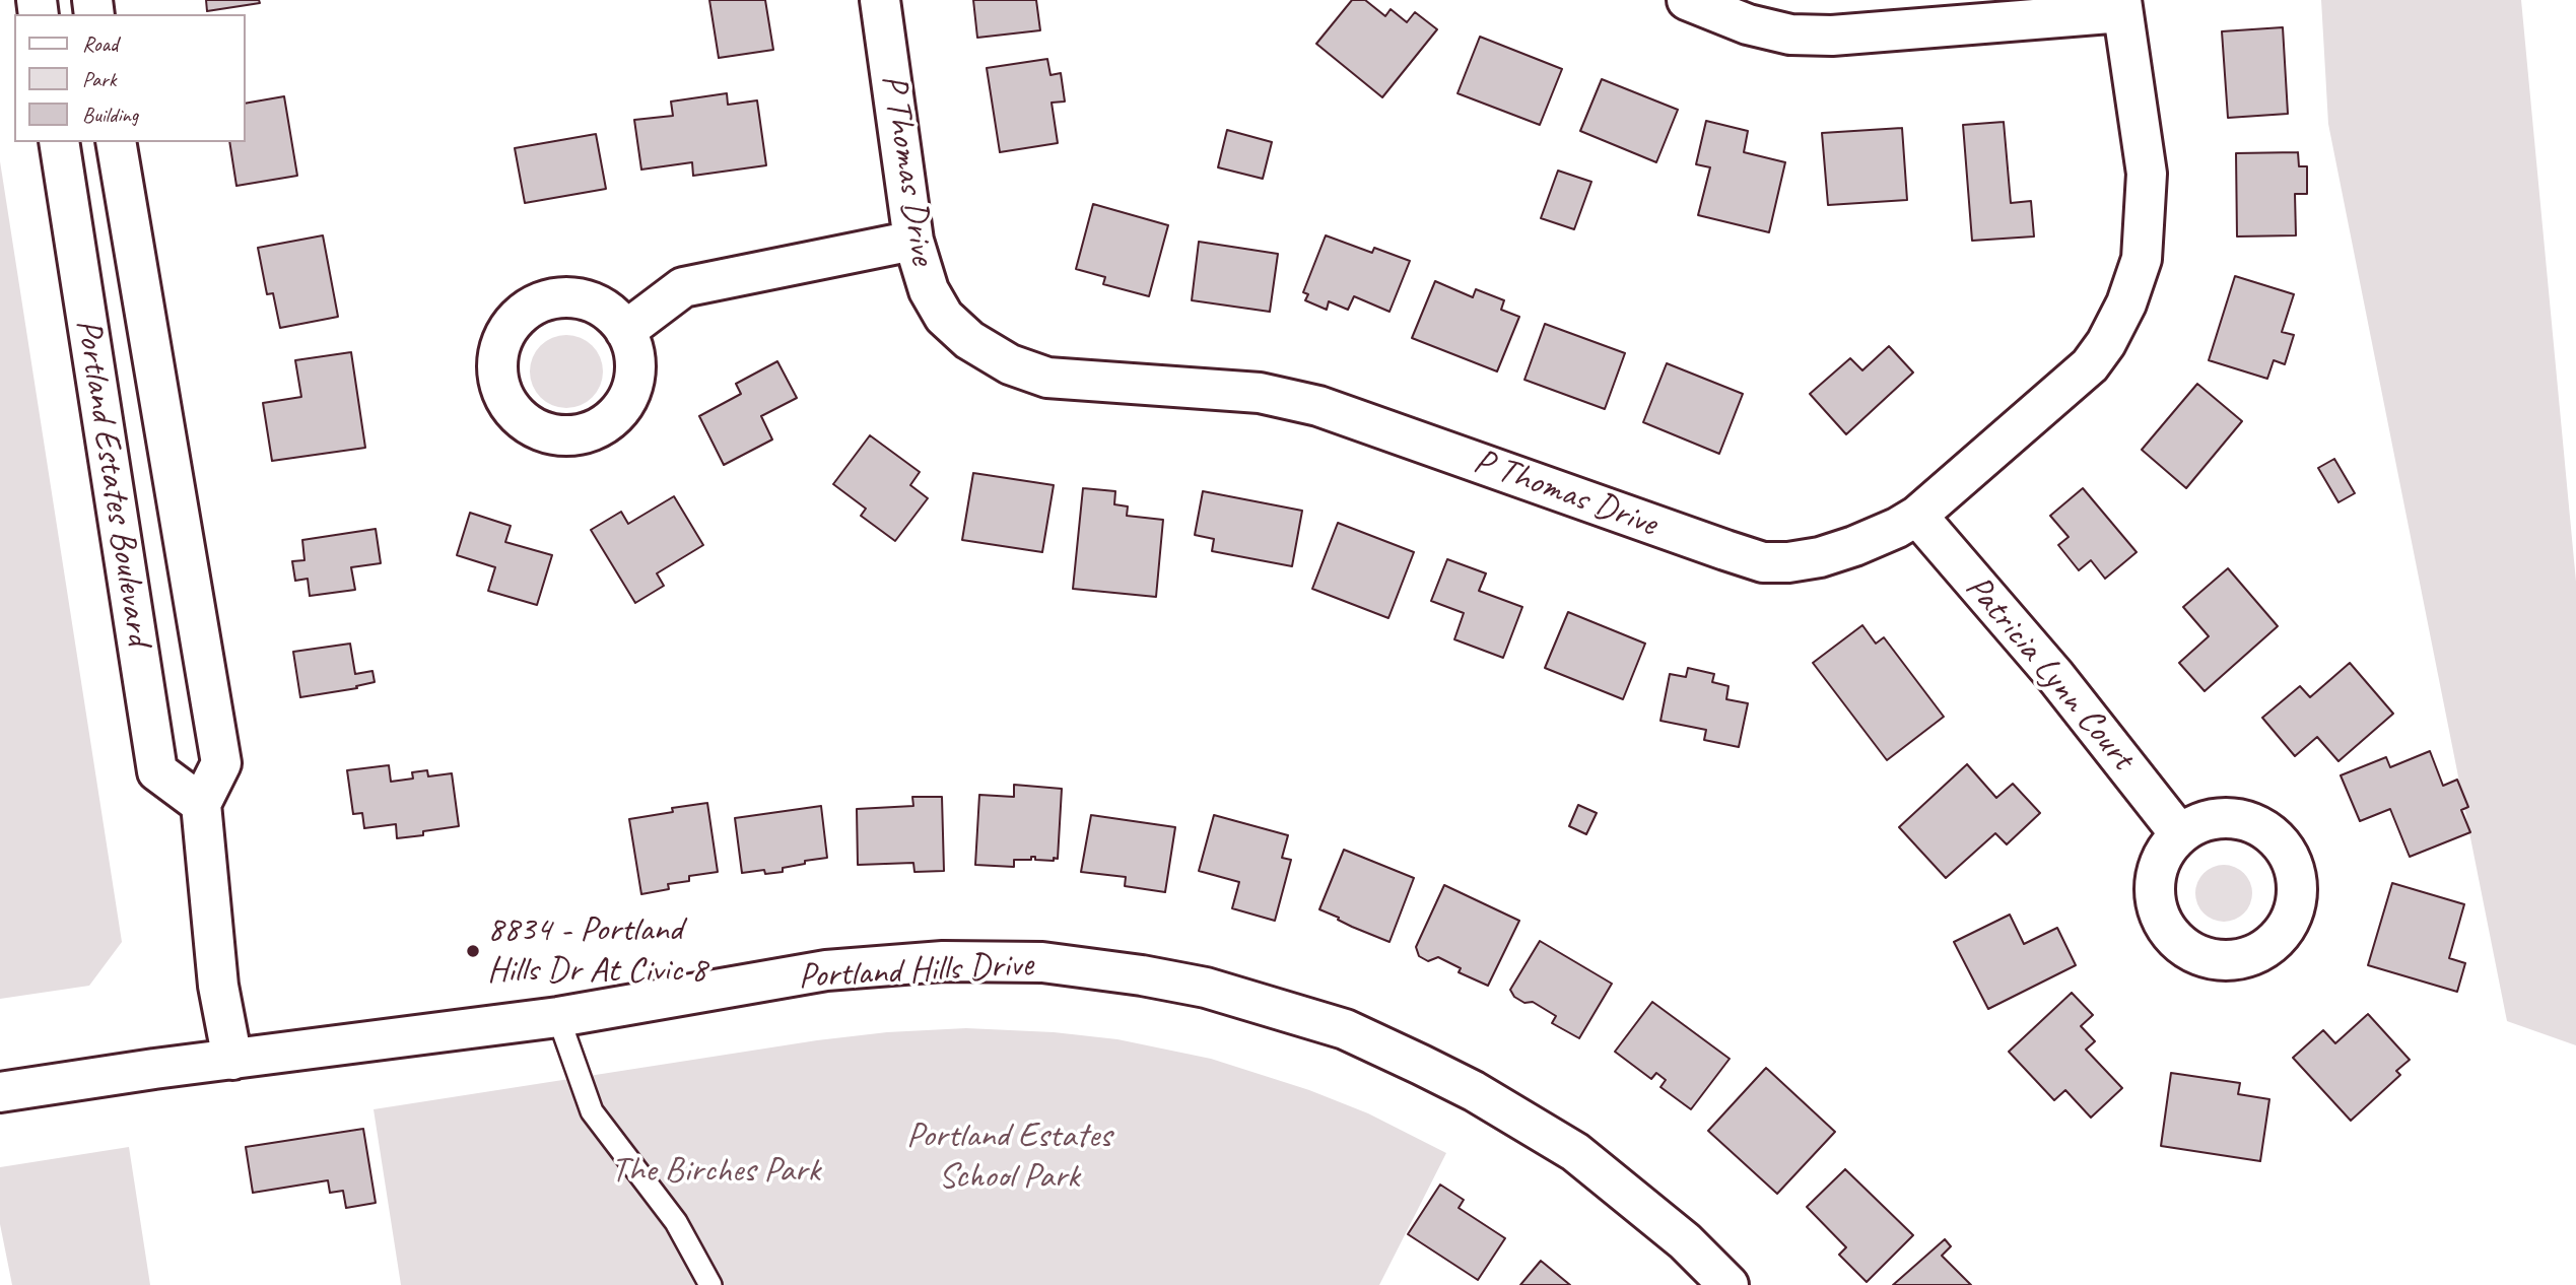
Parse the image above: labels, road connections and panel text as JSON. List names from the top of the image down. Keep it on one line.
{"streets":{"street":["P Thomas Drive","Portland Estates Boulevard","Patricia Lynn Court","Portland Hills Drive"]},"crossings":[["P Thomas Drive","Patricia Lynn Court"]],"parks":["Portland Estates School Park","The Birches Park"],"places":["8834 - Portland Hills Dr At Civic 8"],"legend":["Road","Park","Building"]}
